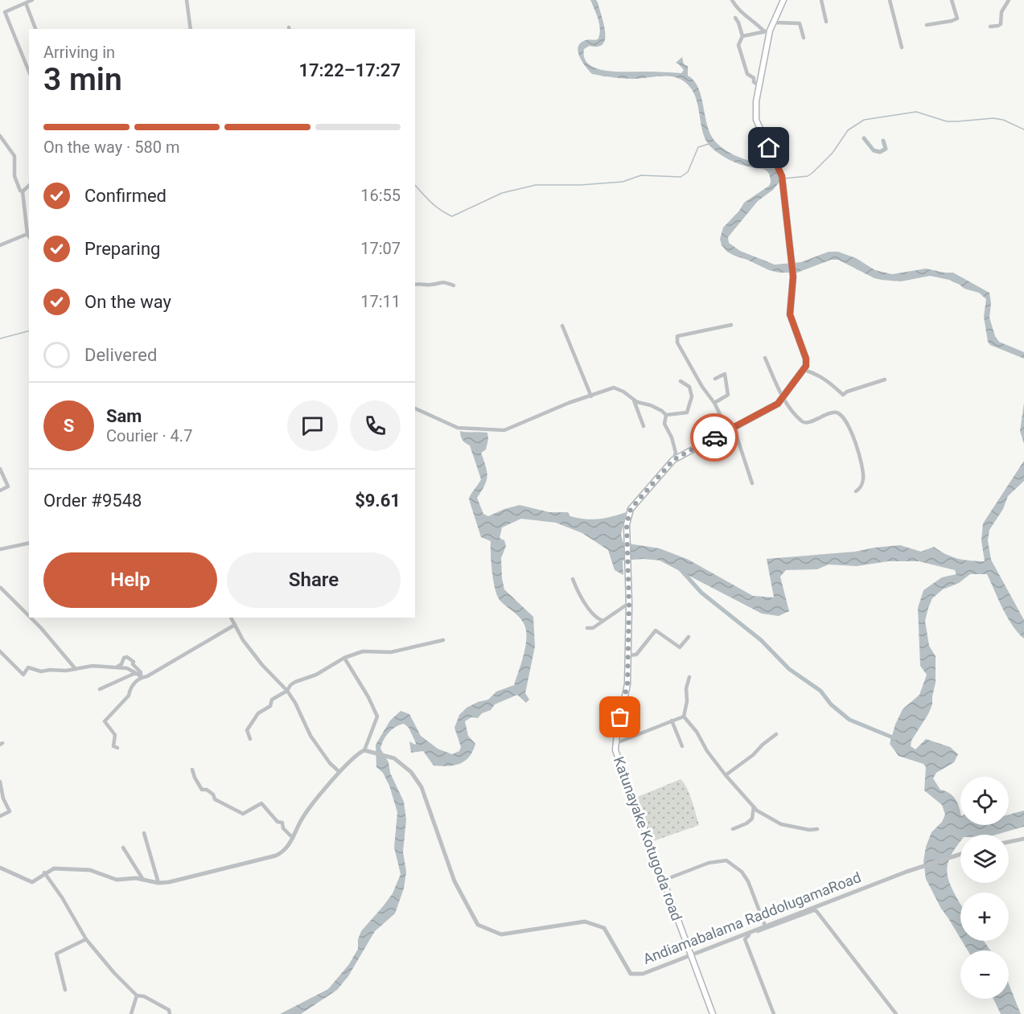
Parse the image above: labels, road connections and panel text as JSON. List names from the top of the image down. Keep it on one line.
{"streets":{"main road":["Katunayake Kotugoda road"],"street":["Andiamabalama RaddolugamaRoad"]},"crossings":[["Katunayake Kotugoda road","Andiamabalama RaddolugamaRoad"]],"page":{"heading":["3 min","Arriving in","17:22–17:27"],"panel":["Sam","Courier · 4.7","Order #9548","$9.61"],"bar":"On the way · 580 m","list":[["Confirmed","16:55"],["Preparing","17:07"],["On the way","17:11"],"Delivered"],"round":"S","buttons":["Help","Share"],"map_buttons":["+","−"]}}
